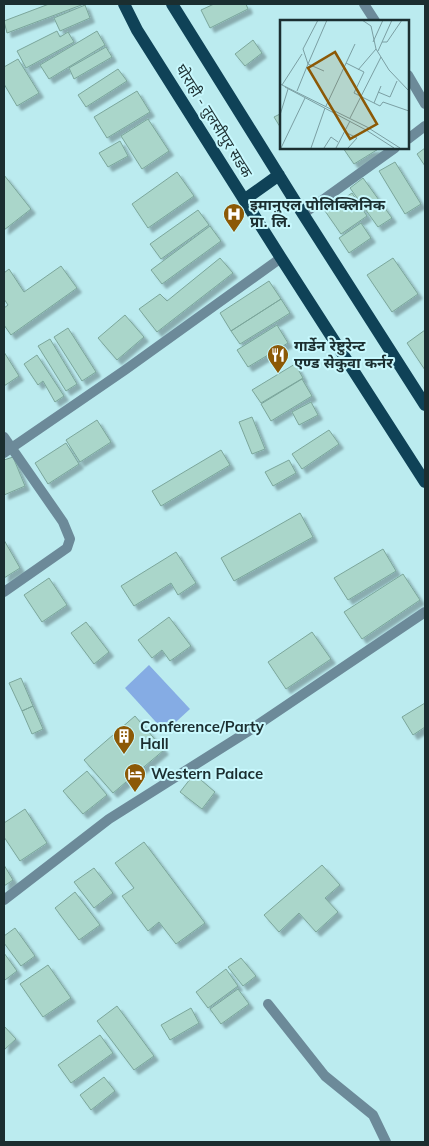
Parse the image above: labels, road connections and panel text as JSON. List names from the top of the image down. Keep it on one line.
{"streets":{"main road":["घोराही - तुलसीपुर सडक"]},"places":{"hospital":["इमानुएल पोलिक्लिनिक प्रा. लि."],"restaurant":["गार्डेन रेष्टुरेन्ट एण्ड सेकुवा कर्नर"],"building":["Conference/Party Hall"],"hotel":["Western Palace"]}}
